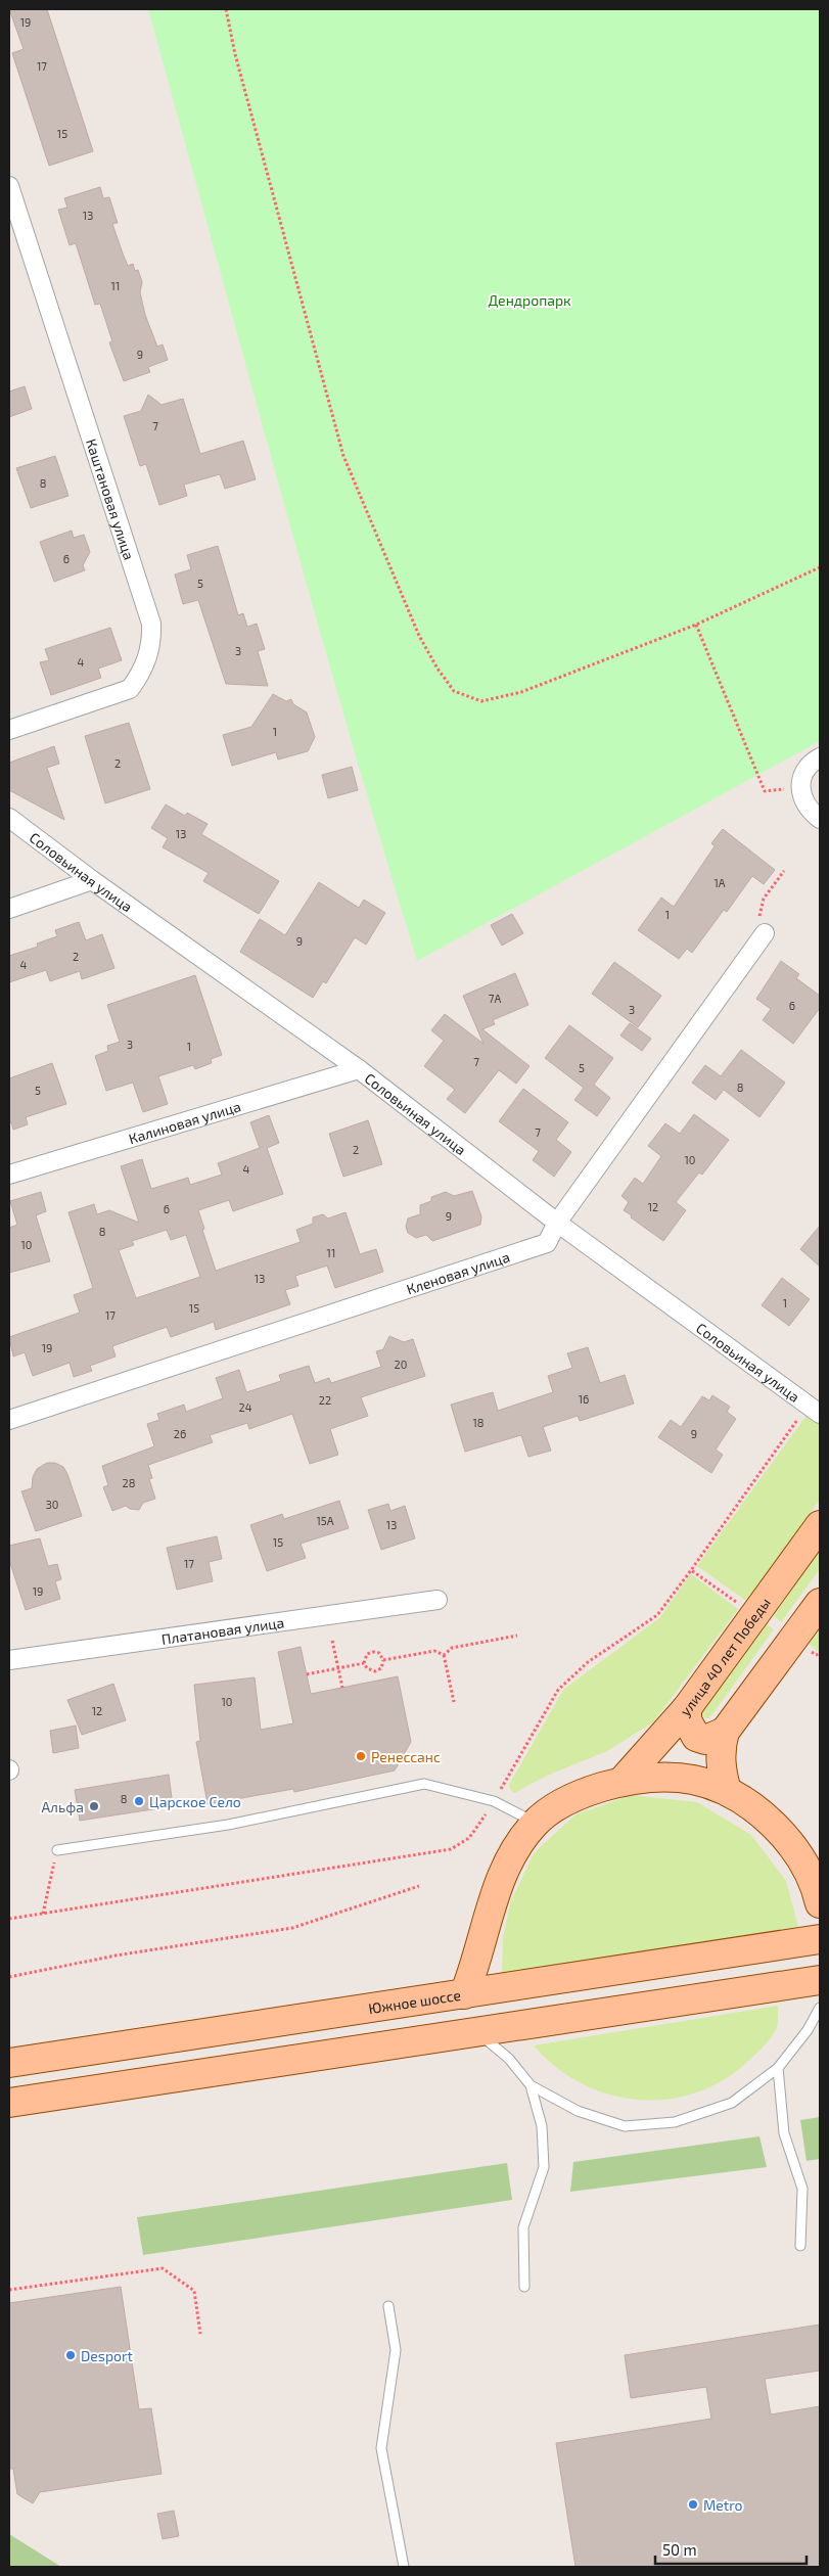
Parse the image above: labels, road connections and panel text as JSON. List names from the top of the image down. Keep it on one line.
{"streets":{"main road":["улица 40 лет Победы","Южное шоссе"],"street":["Каштановая улица","Соловьиная улица","Калиновая улица","Кленовая улица","Платановая улица"]},"crossings":[["Соловьиная улица","Калиновая улица"],["Соловьиная улица","Кленовая улица"]],"parks":["Дендропарк"],"places":["Ренессанс","Царское Село","Альфа","Desport","Metro"],"house_numbers":["19","17","15","13","11","9","7","8","6","5","3","4","1","2","13","1А","1","9","2","4","7А","6","3","3","1","7","5","8","5","7","2","10","4","12","6","9","8","10","11","13","1","15","17","19","20","16","22","24","18","26","9","28","30","15А","13","15","17","19","10","12","8"],"scale_bar":"50 m"}
